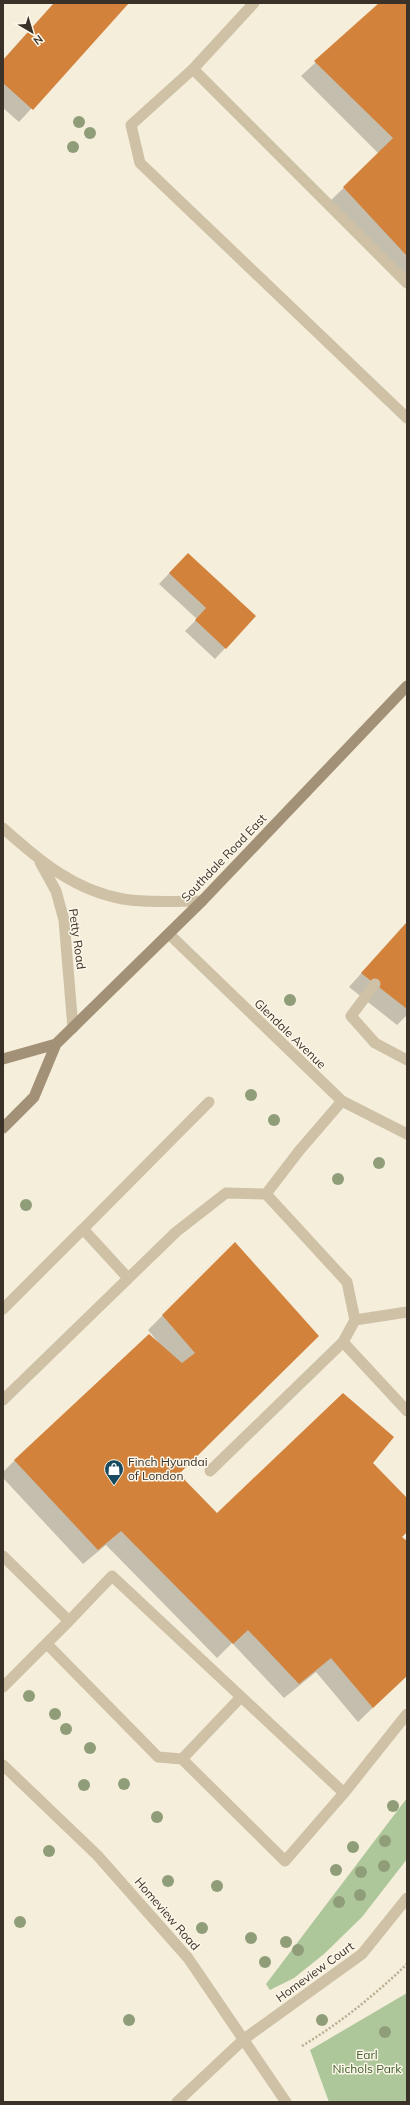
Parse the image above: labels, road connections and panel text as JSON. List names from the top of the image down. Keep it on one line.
{"streets":{"main road":["Southdale Road East"],"street":["Petty Road","Glendale Avenue","Homeview Road","Homeview Court"]},"crossings":[["Southdale Road East","Petty Road"],["Southdale Road East","Glendale Avenue"],["Homeview Road","Homeview Court"]],"parks":["Earl Nichols Park"],"places":{"shop":["Finch Hyundai of London"]},"north":"bottom right"}
